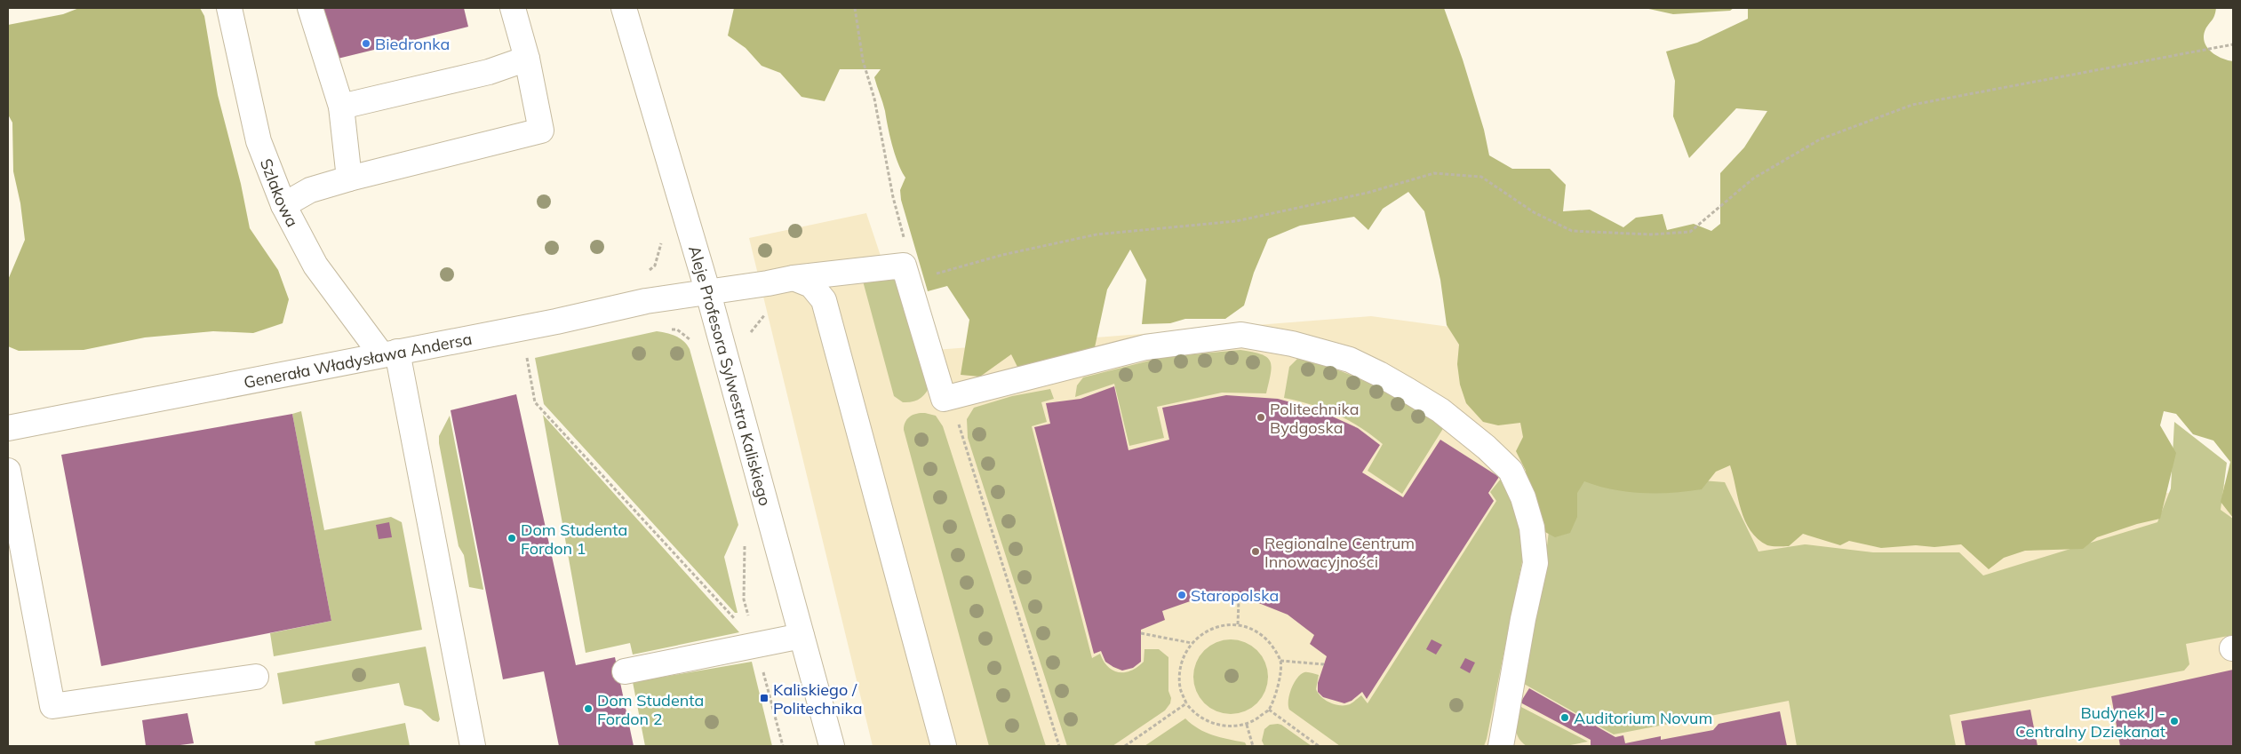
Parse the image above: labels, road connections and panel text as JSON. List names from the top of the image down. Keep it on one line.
{"streets":{"street":["Szlakowa","Generała Władysława Andersa","Aleje Profesora Sylwestra Kaliskiego"]},"crossings":[["Szlakowa","Generała Władysława Andersa"],["Generała Władysława Andersa","Aleje Profesora Sylwestra Kaliskiego"]],"places":{"other":["Biedronka","Politechnika Bydgoska","Dom Studenta Fordon 1","Regionalne Centrum Innowacyjności","Staropolska","Dom Studenta Fordon 2","Auditorium Novum","Budynek J - Centralny Dziekanat"],"transit":["Kaliskiego / Politechnika"]}}
